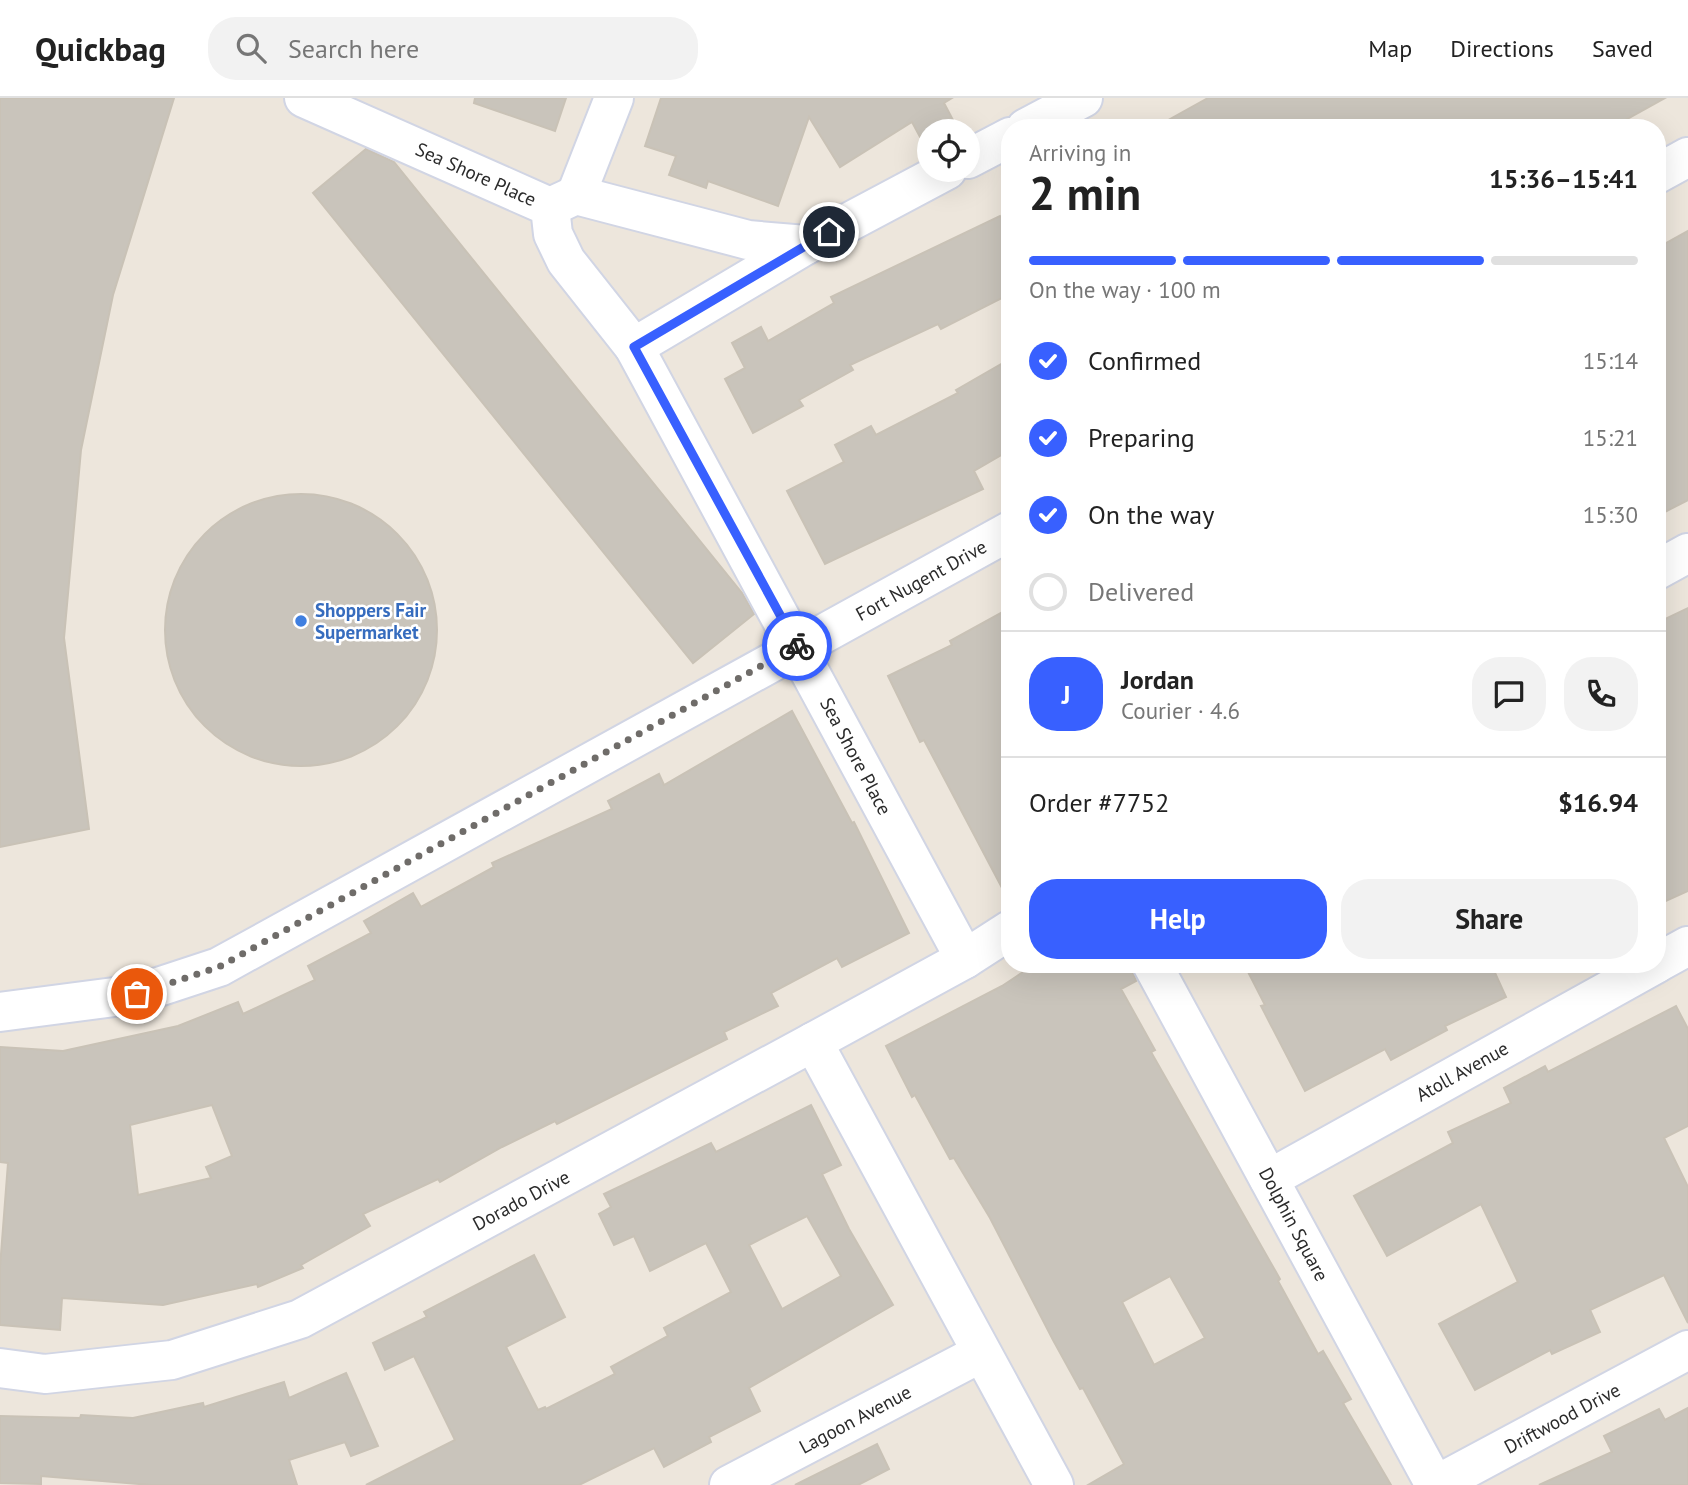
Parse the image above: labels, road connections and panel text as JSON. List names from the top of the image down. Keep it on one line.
{"streets":{"street":["Sea Shore Place","Fort Nugent Drive","Atoll Avenue","Dorado Drive","Dolphin Square","Driftwood Drive","Lagoon Avenue"]},"crossings":[["Sea Shore Place","Fort Nugent Drive"],["Sea Shore Place","Dorado Drive"],["Atoll Avenue","Dolphin Square"],["Dolphin Square","Driftwood Drive"]],"places":["Shoppers Fair Supermarket"],"page":{"header":"Quickbag","search":"Search here","nav":["Map","Directions","Saved"],"heading":["2 min","Arriving in","15:36–15:41"],"panel":["Jordan","Courier · 4.6","Order #7752","$16.94"],"bar":"On the way · 100 m","list":[["Confirmed","15:14"],["Preparing","15:21"],["On the way","15:30"],"Delivered"],"round":"J","buttons":["Help","Share"]}}
